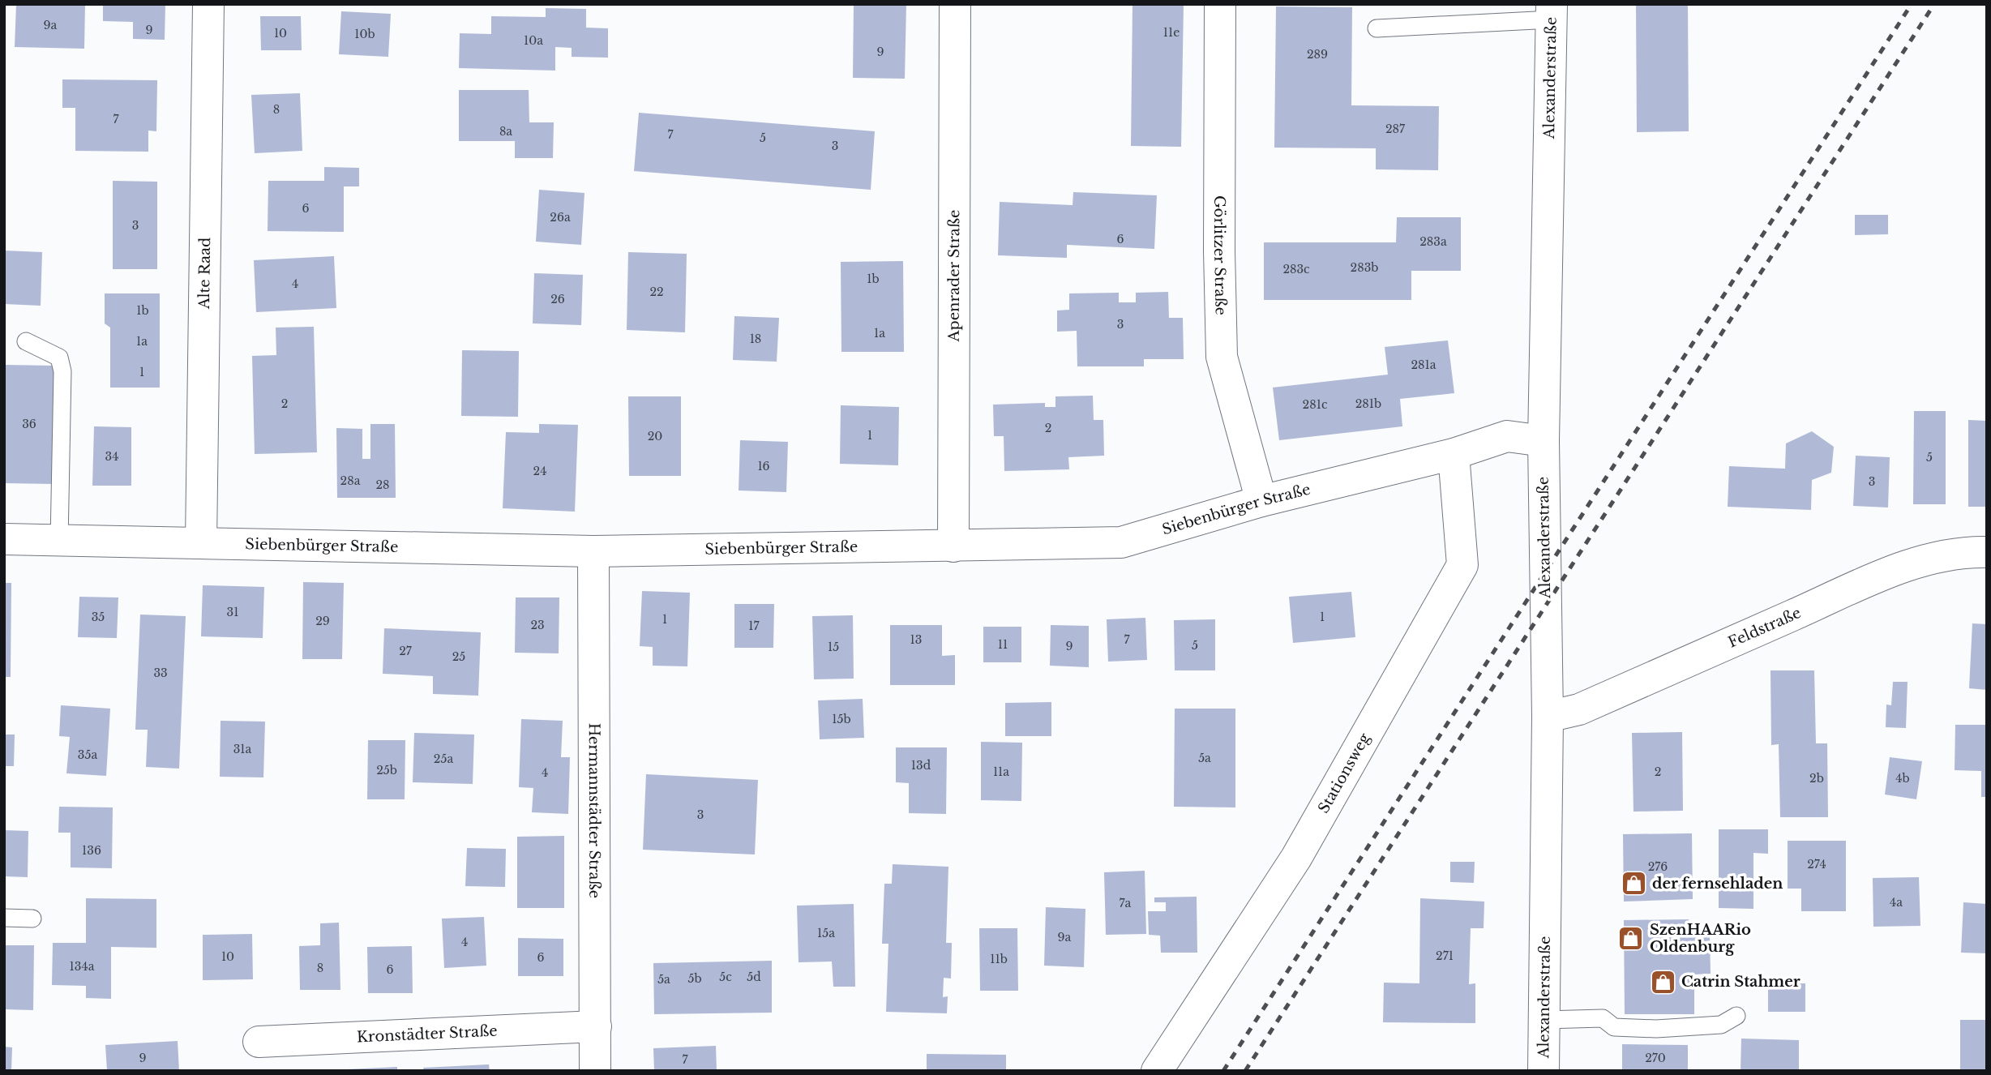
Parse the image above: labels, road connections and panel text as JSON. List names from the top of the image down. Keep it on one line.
{"streets":{"street":["Alexanderstraße","Görlitzer Straße","Alte Raad","Apenrader Straße","Siebenbürger Straße","Feldstraße","Stationsweg","Hermannstädter Straße","Kronstädter Straße"]},"crossings":[["Alexanderstraße","Siebenbürger Straße"],["Alexanderstraße","Feldstraße"],["Görlitzer Straße","Siebenbürger Straße"],["Alte Raad","Siebenbürger Straße"],["Apenrader Straße","Siebenbürger Straße"],["Siebenbürger Straße","Stationsweg"],["Siebenbürger Straße","Hermannstädter Straße"],["Hermannstädter Straße","Kronstädter Straße"]],"places":{"shop":["der fernsehladen","SzenHAARio Oldenburg","Catrin Stahmer"]},"house_numbers":["9a","9","11e","10","10b","10a","9","289","8","7","287","8a","7","5","3","6","26a","3","6","283a","283b","283c","1b","4","22","26","1b","3","1a","18","1a","281a","1","2","281b","281c","36","2","1","20","34","5","16","24","28a","3","28","31","35","1","1","29","23","17","13","7","11","5","9","15","27","25","33","15b","31a","35a","5a","25a","13d","25b","11a","2","4","2b","4b","3","136","274","276","4a","7a","15a","9a","4","271","10","6","11b","134a","8","6","5c","5d","5b","5a","9","270","7"]}
